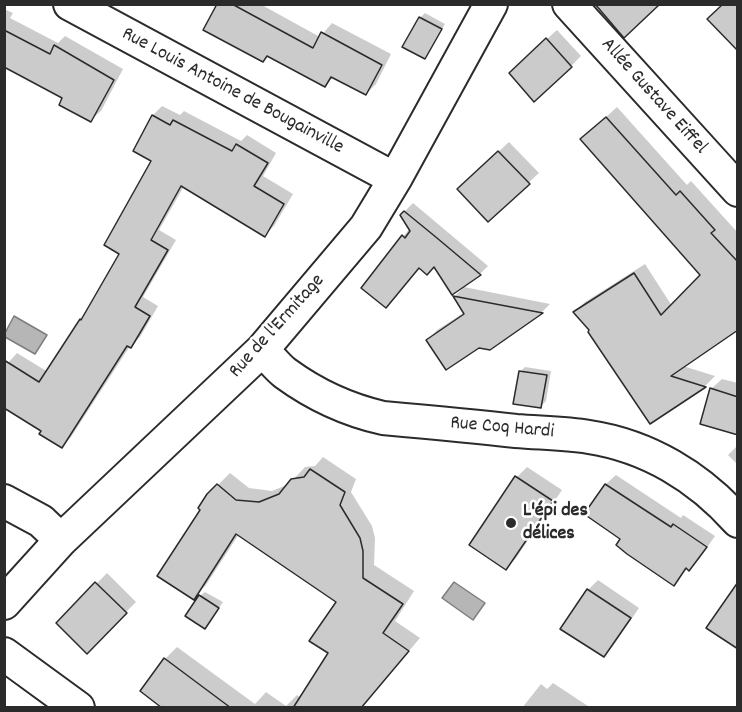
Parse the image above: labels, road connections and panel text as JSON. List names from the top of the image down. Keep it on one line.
{"streets":{"street":["Rue Louis Antoine de Bougainville","Allée Gustave Eiffel","Rue de l'Ermitage","Rue Coq Hardi"]},"crossings":[["Rue Louis Antoine de Bougainville","Rue de l'Ermitage"],["Rue de l'Ermitage","Rue Coq Hardi"]],"places":["L'épi des délices"]}
